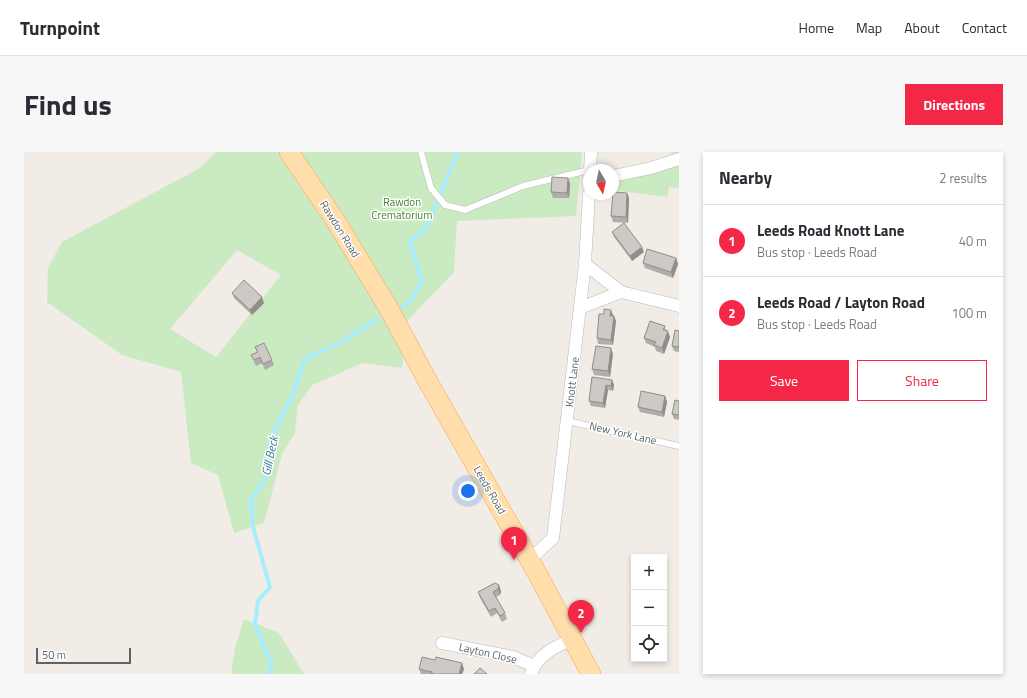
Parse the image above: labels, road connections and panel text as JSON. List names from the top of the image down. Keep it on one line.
{"streets":{"main road":["Rawdon Road","Leeds Road"],"street":["Knott Lane","Layton Close"],"lane":["New York Lane"]},"crossings":[["Rawdon Road","Leeds Road"],["Knott Lane","New York Lane"],["Knott Lane","Leeds Road"]],"water":["Gill Beck"],"parks":["Rawdon Crematorium"],"scale_bar":"50 m","north":"bottom","page":{"header":"Turnpoint","nav":["Home","Map","About","Contact"],"title":"Find us","buttons":["Directions",["Save","Share"]],"heading":["Nearby","2 results"],"list":[{"mark":"1","name":"Leeds Road Knott Lane","note":"Bus stop · Leeds Road","value":"40 m"},{"mark":"2","name":"Leeds Road / Layton Road","note":"Bus stop · Leeds Road","value":"100 m"}],"pins":["1","2"],"map_buttons":["+","−"],"scale":"50 m"}}
